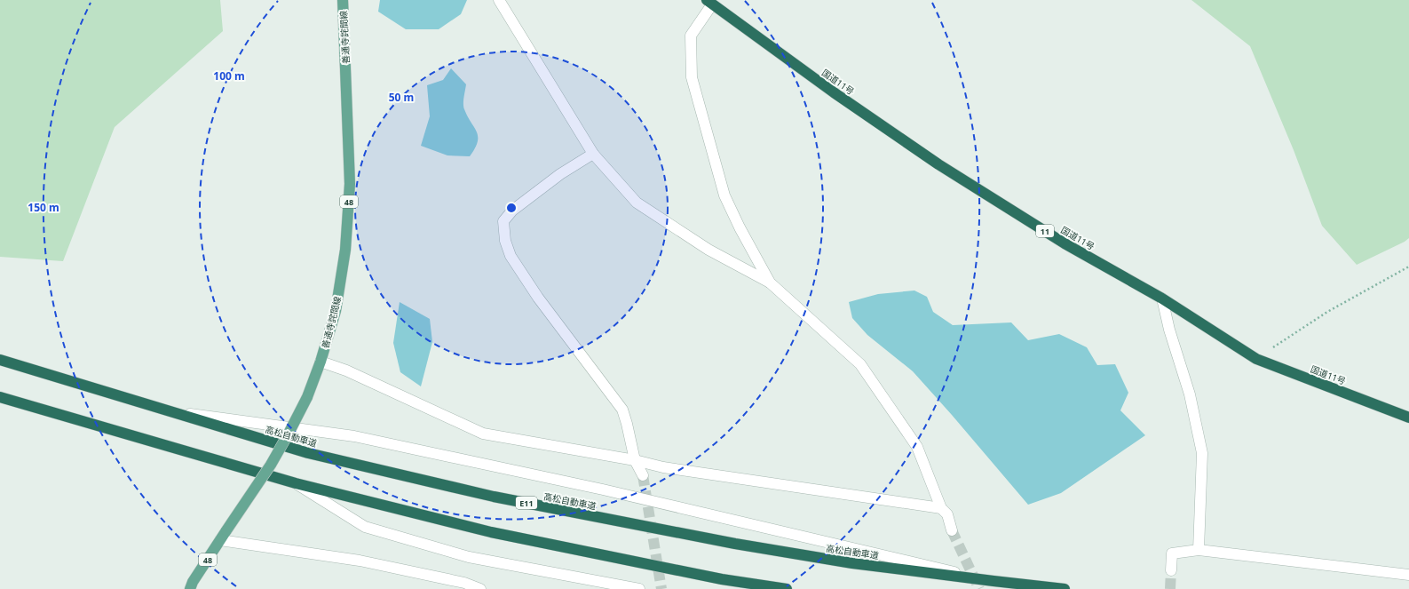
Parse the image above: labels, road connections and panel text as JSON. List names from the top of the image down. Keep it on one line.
{"streets":{"highway":["国道11号","11","高松自動車道","E11"],"main road":["善通寺詫間線","48"]},"rings":["100 m","50 m","150 m"]}
